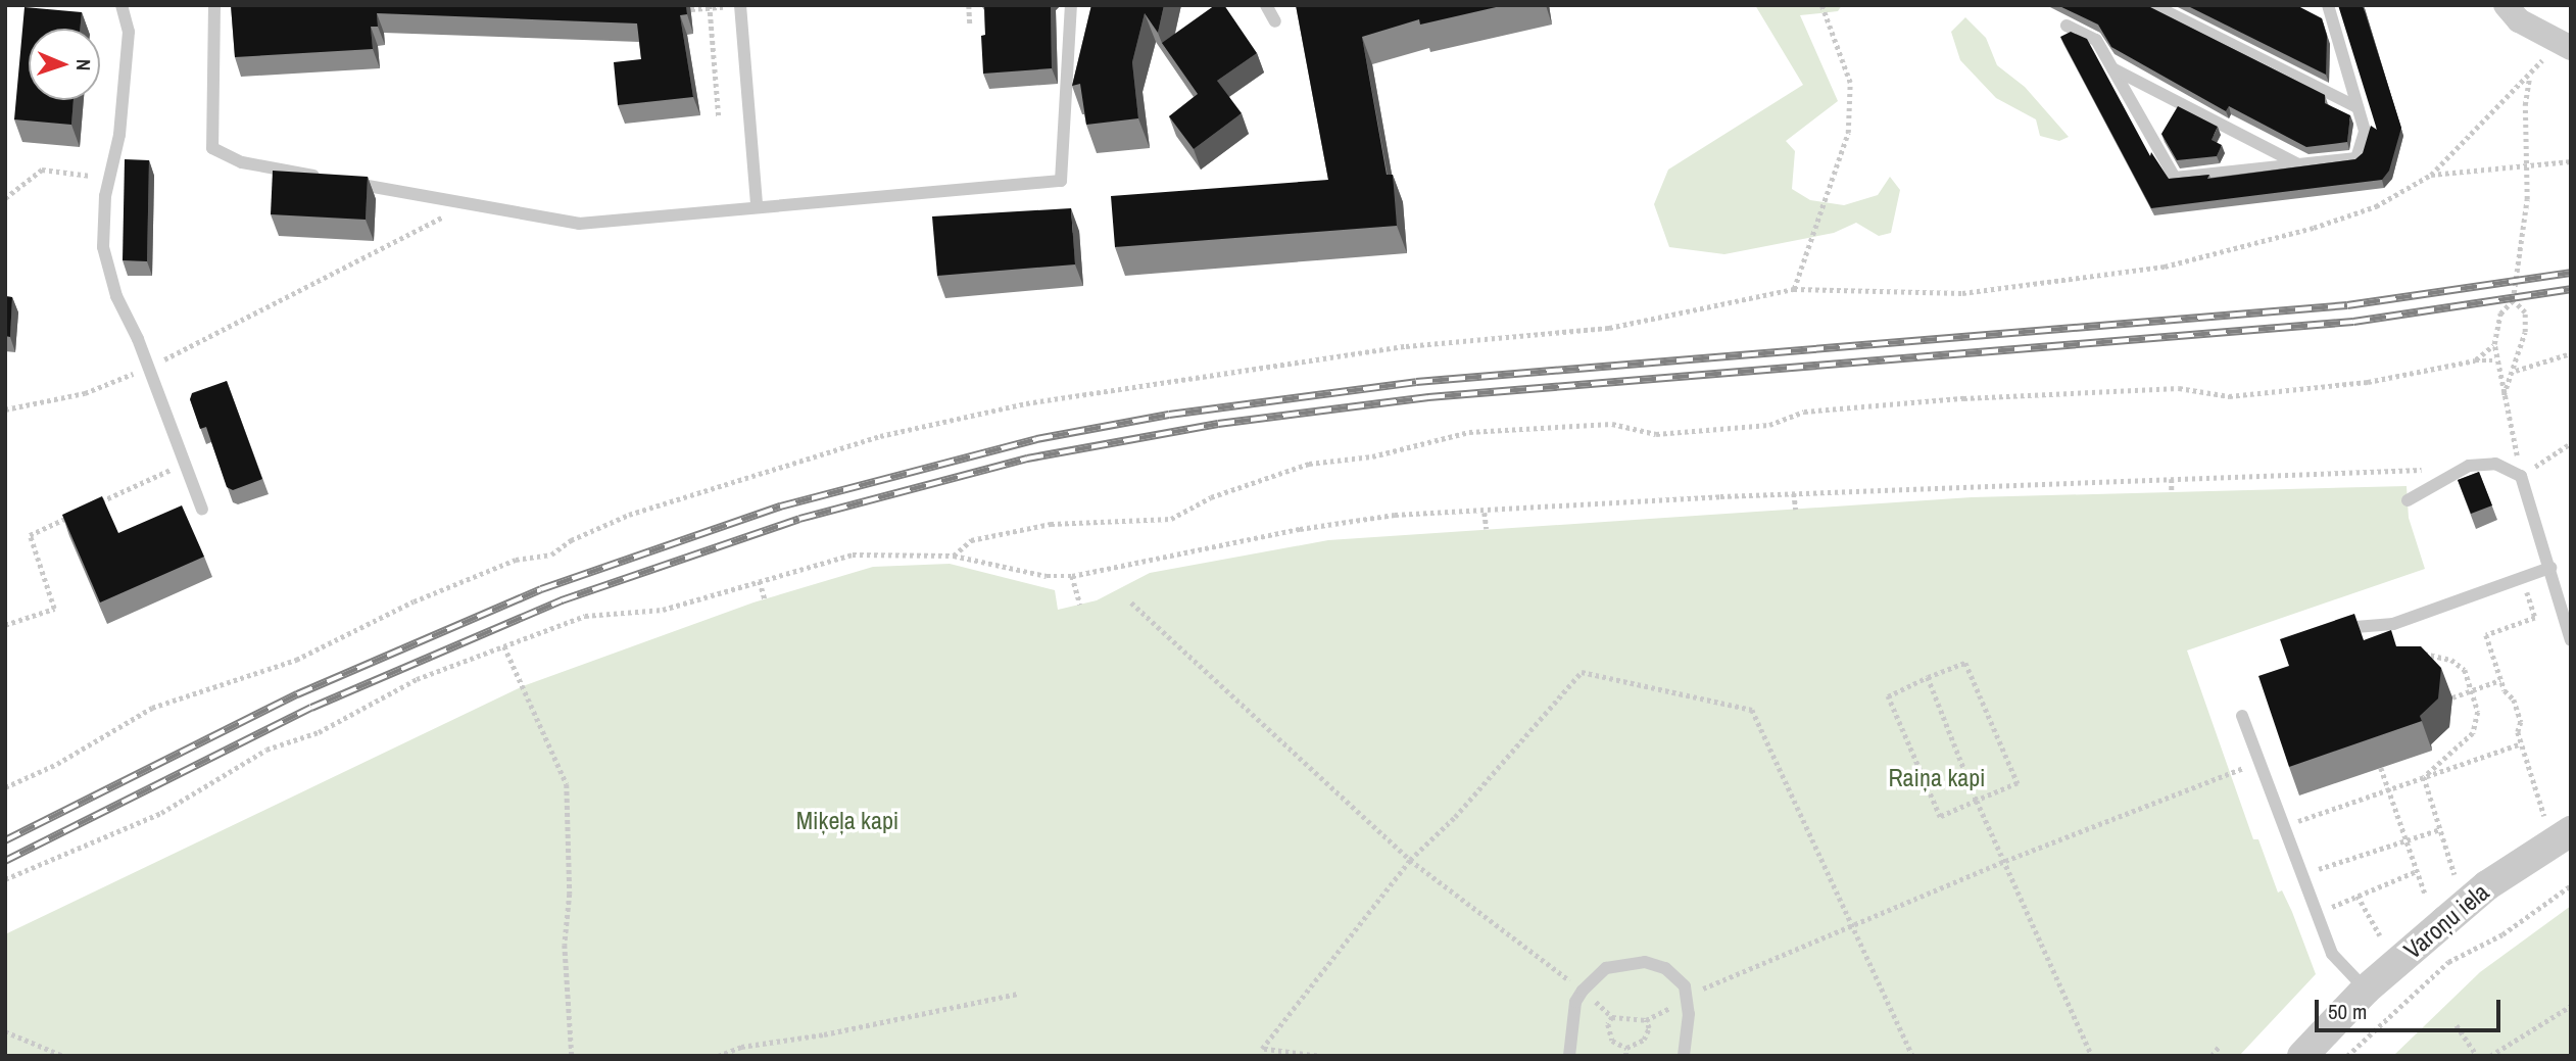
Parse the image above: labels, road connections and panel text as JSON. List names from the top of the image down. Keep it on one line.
{"streets":{"street":["Varoņu iela"]},"parks":["Raiņa kapi","Miķeļa kapi"],"scale_bar":"50 m","north":"right"}
